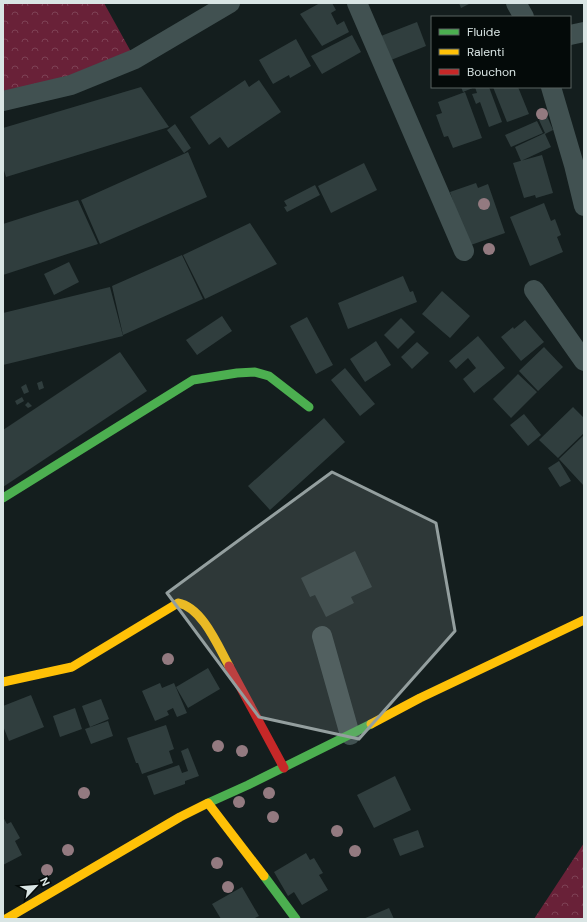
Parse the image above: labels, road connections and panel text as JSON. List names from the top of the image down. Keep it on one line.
{"legend":["Fluide","Ralenti","Bouchon"],"north":"top right"}
